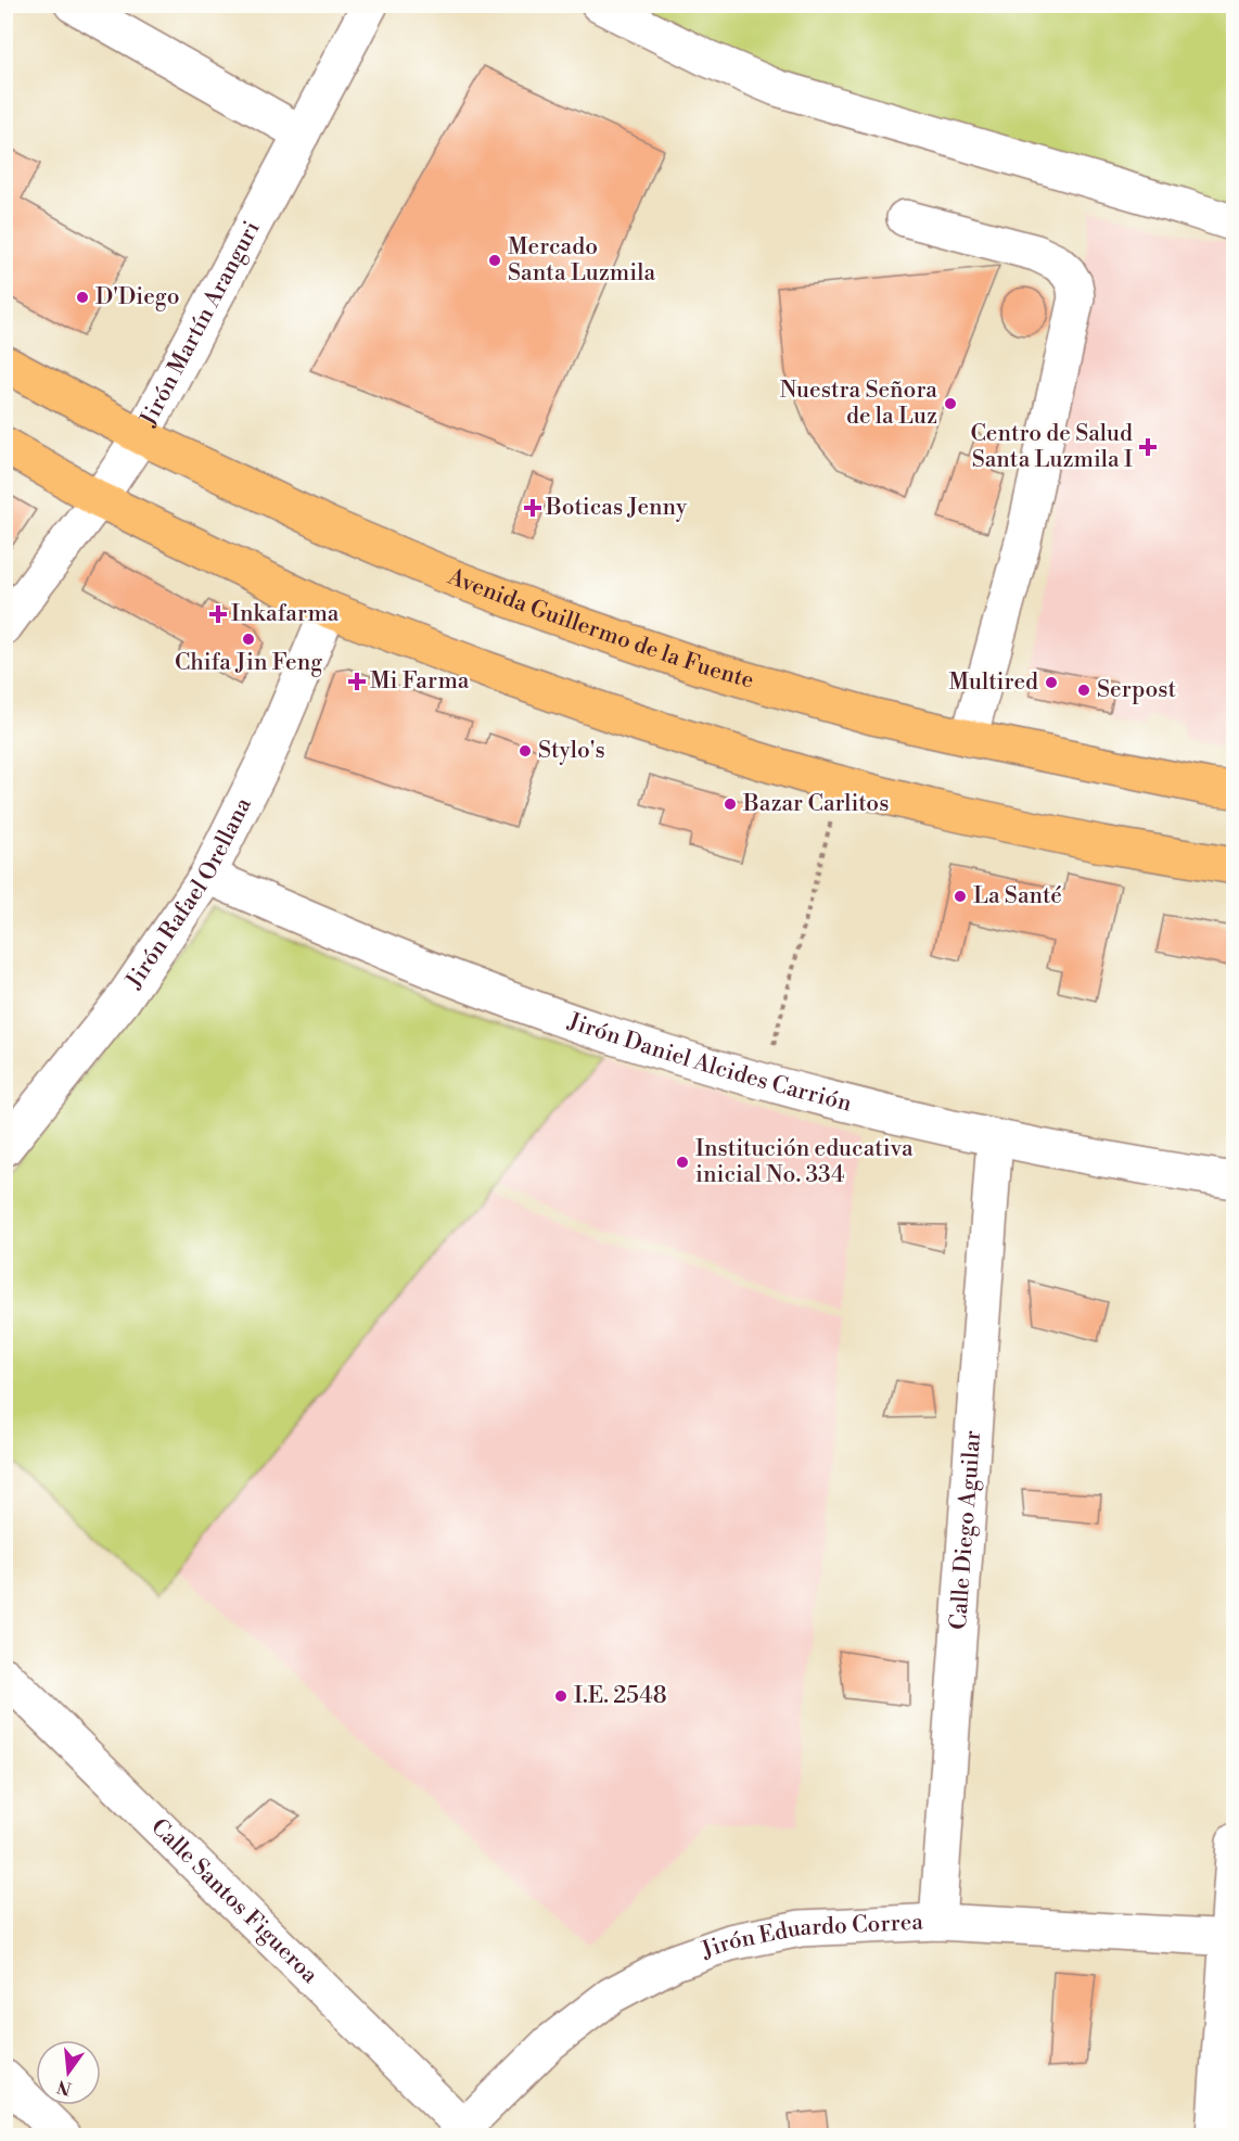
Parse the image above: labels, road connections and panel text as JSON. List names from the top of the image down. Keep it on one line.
{"streets":{"main road":["Avenida Guillermo de la Fuente"],"street":["Jirón Martín Aranguri","Jirón Rafael Orellana","Jirón Daniel Alcides Carrión","Calle Diego Aguilar","Calle Santos Figueroa","Jirón Eduardo Correa"]},"crossings":[["Jirón Martín Aranguri","Avenida Guillermo de la Fuente"],["Jirón Rafael Orellana","Jirón Daniel Alcides Carrión"],["Jirón Daniel Alcides Carrión","Calle Diego Aguilar"],["Calle Diego Aguilar","Jirón Eduardo Correa"],["Calle Santos Figueroa","Jirón Eduardo Correa"]],"places":{"other":["Mercado Santa Luzmila","D'Diego","Nuestra Señora de la Luz","Chifa Jin Feng","Multired","Serpost","Stylo's","Bazar Carlitos","La Santé","Institución educativa inicial No. 334","I.E. 2548"],"health":["Centro de Salud Santa Luzmila I","Boticas Jenny","Inkafarma","Mi Farma"]},"north":"bottom"}
